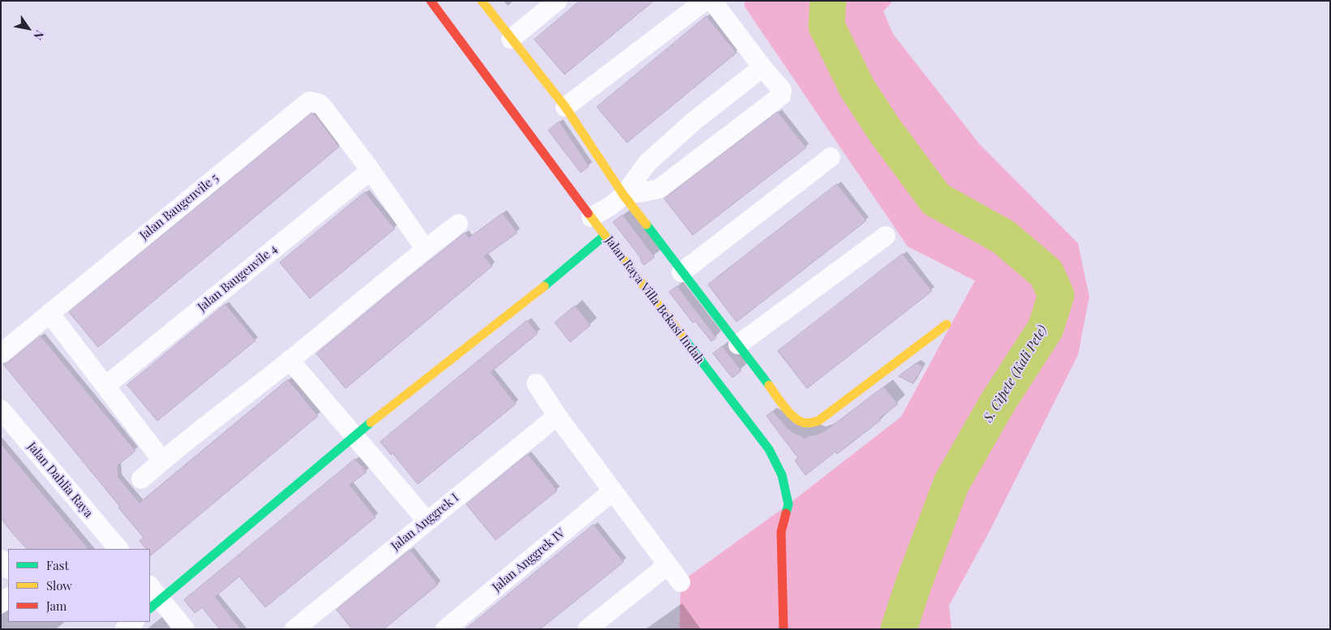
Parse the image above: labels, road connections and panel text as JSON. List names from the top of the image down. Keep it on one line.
{"streets":{"street":["Jalan Baugenvile 5","Jalan Baugenvile 4","Jalan Raya Villa Bekasi Indah","Jalan Dahlia Raya","Jalan Anggrek I","Jalan Anggrek IV"]},"crossings":[["Jalan Baugenvile 5","Jalan Baugenvile 4"]],"water":["S. Cipete (Kali Pete)"],"legend":["Fast","Slow","Jam"],"north":"bottom right"}
